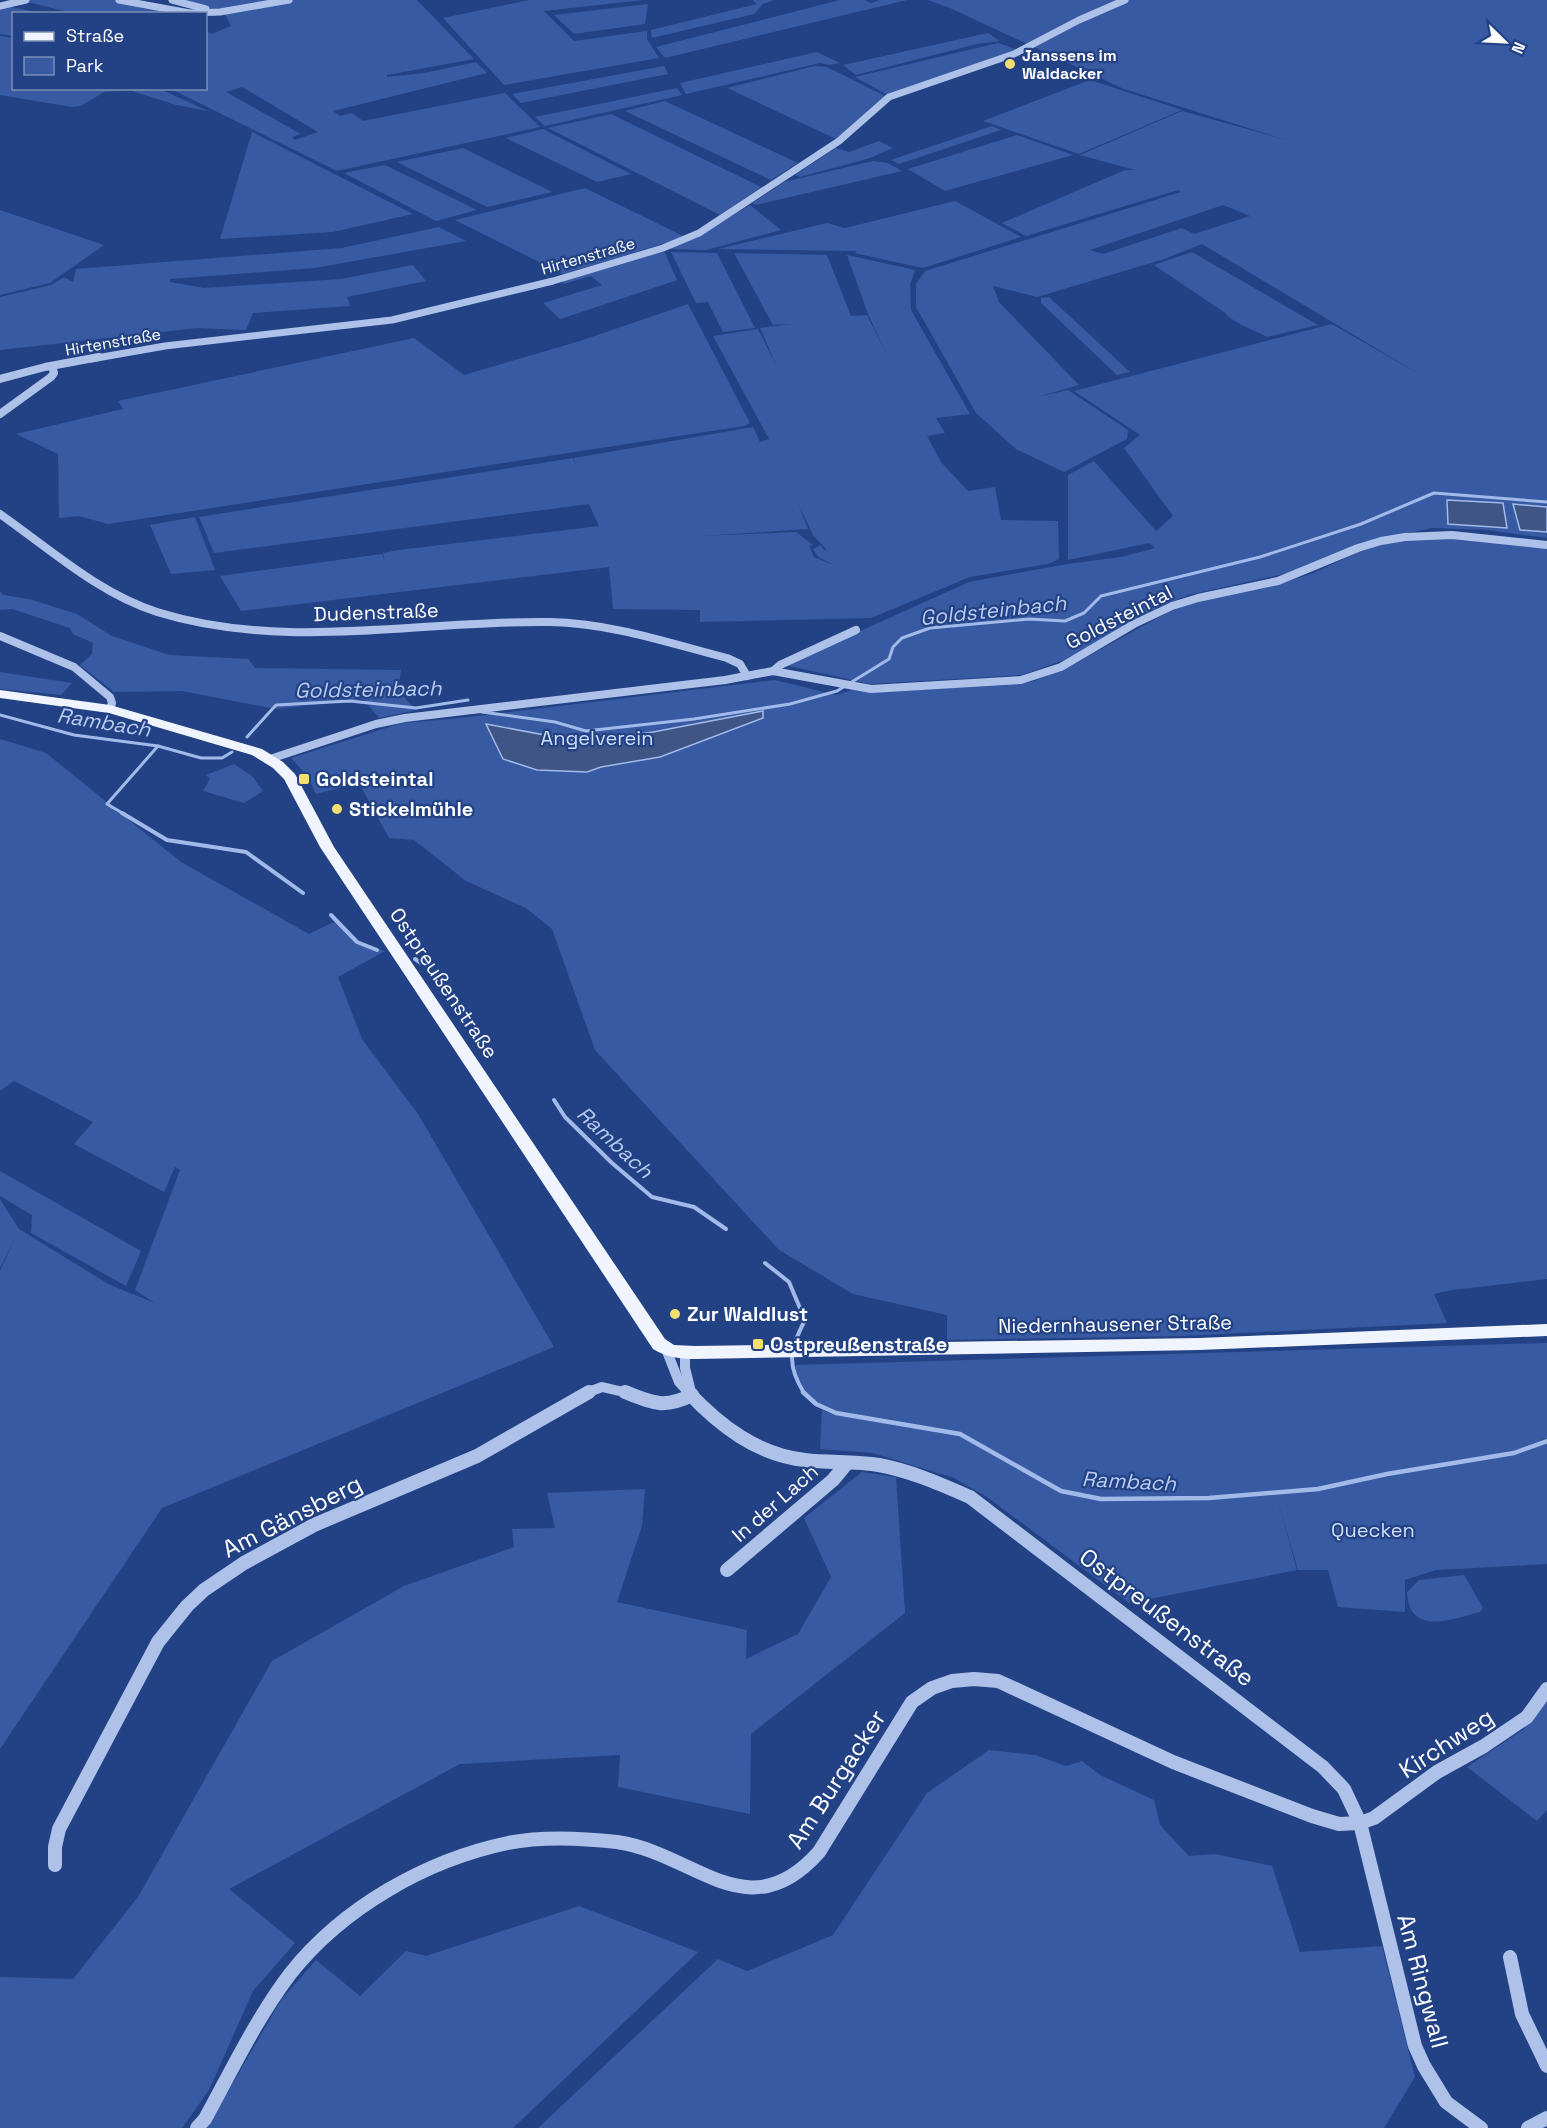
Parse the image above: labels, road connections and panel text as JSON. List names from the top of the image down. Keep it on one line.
{"streets":{"main road":["Ostpreußenstraße","Niedernhausener Straße"],"street":["Hirtenstraße","Dudenstraße","Goldsteintal","In der Lach","Am Gänsberg","Kirchweg","Am Burgacker","Am Ringwall"]},"crossings":[["Dudenstraße","Goldsteintal"],["Goldsteintal","Ostpreußenstraße"],["Ostpreußenstraße","In der Lach"],["Ostpreußenstraße","Am Gänsberg"],["Ostpreußenstraße","Kirchweg"],["Ostpreußenstraße","Am Burgacker"],["Ostpreußenstraße","Am Ringwall"],["Kirchweg","Am Burgacker"],["Kirchweg","Am Ringwall"],["Am Burgacker","Am Ringwall"]],"water":["Goldsteinbach","Rambach"],"parks":["Angelverein","Quecken"],"places":{"other":["Janssens im Waldacker","Stickelmühle","Zur Waldlust"],"transit":["Goldsteintal","Ostpreußenstraße"]},"legend":["Straße","Park"],"north":"bottom right"}
